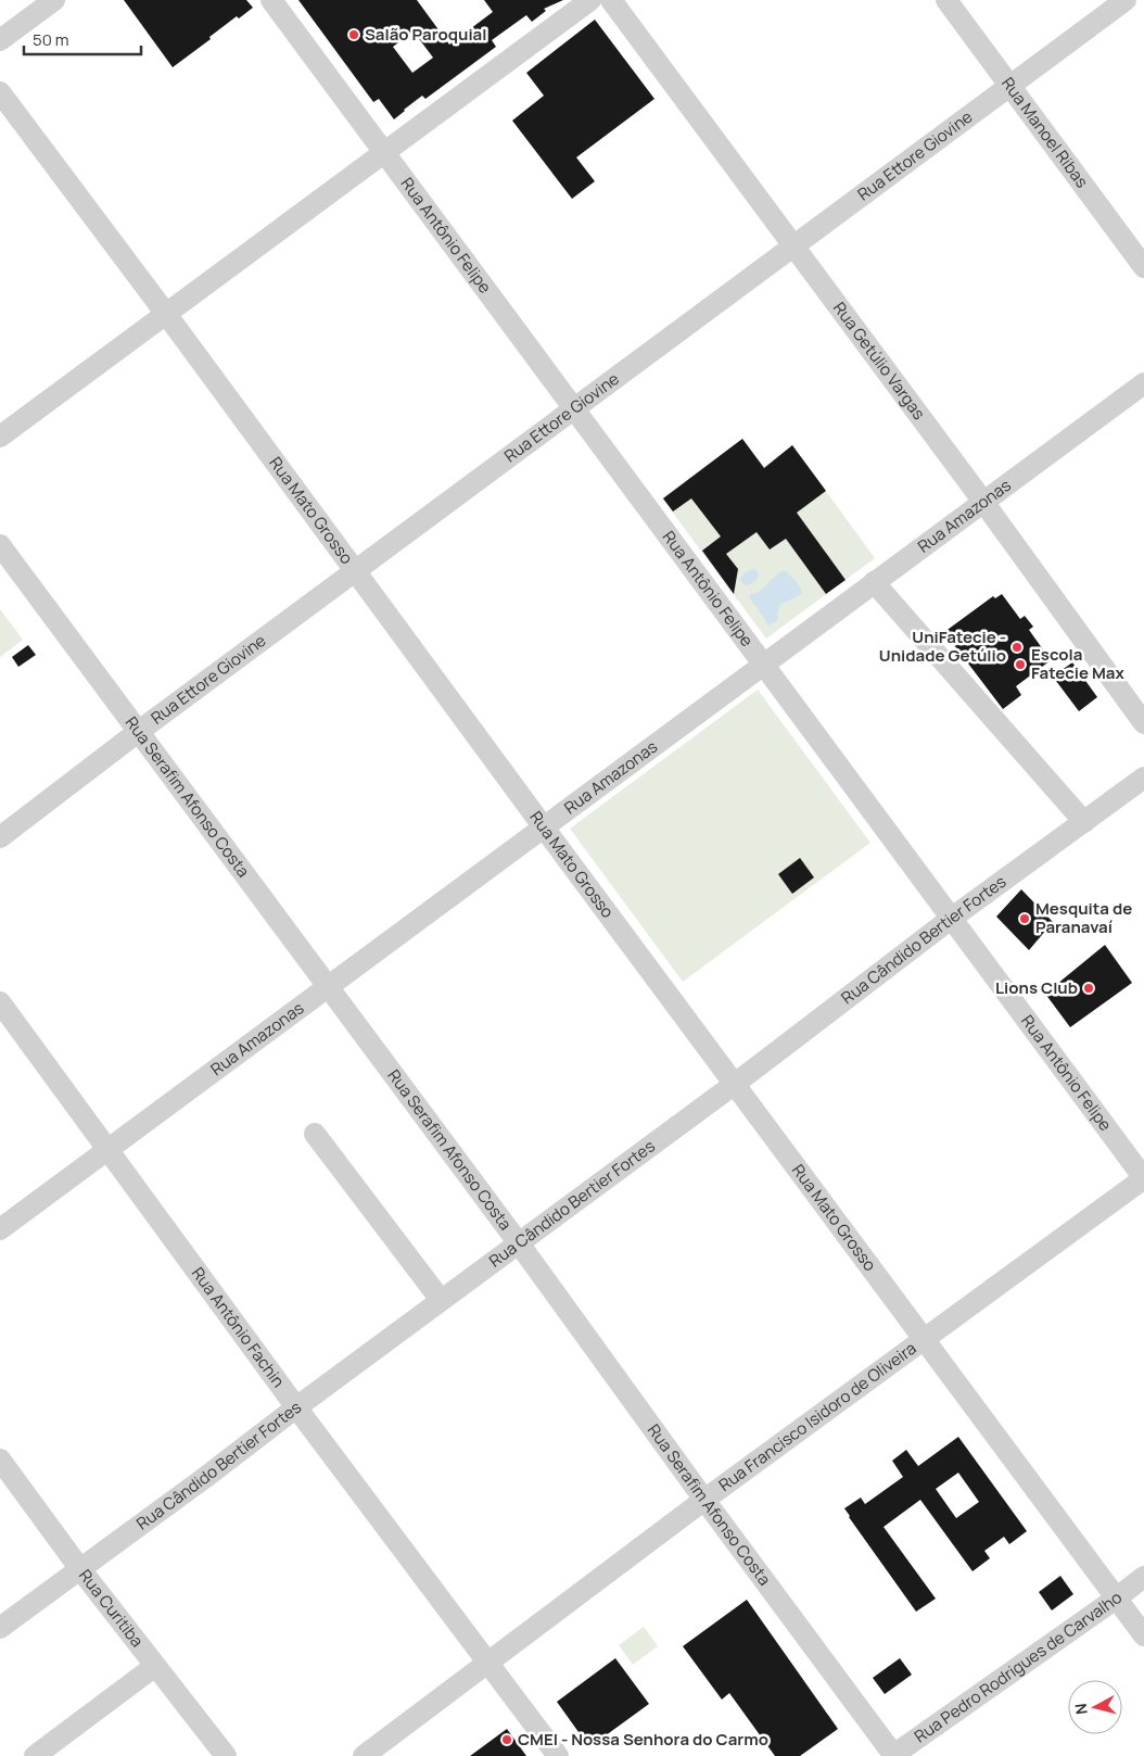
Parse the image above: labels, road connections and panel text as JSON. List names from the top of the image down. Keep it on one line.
{"streets":{"street":["Rua Manoel Ribas","Rua Ettore Giovine","Rua Antônio Felipe","Rua Getúlio Vargas","Rua Mato Grosso","Rua Amazonas","Rua Serafim Afonso Costa","Rua Cândido Bertier Fortes","Rua Antônio Fachin","Rua Francisco Isidoro de Oliveira","Rua Curitiba","Rua Pedro Rodrigues de Carvalho"]},"crossings":[["Rua Manoel Ribas","Rua Ettore Giovine"],["Rua Ettore Giovine","Rua Antônio Felipe"],["Rua Ettore Giovine","Rua Getúlio Vargas"],["Rua Ettore Giovine","Rua Mato Grosso"],["Rua Ettore Giovine","Rua Serafim Afonso Costa"],["Rua Antônio Felipe","Rua Amazonas"],["Rua Antônio Felipe","Rua Cândido Bertier Fortes"],["Rua Antônio Felipe","Rua Francisco Isidoro de Oliveira"],["Rua Getúlio Vargas","Rua Amazonas"],["Rua Mato Grosso","Rua Amazonas"],["Rua Mato Grosso","Rua Cândido Bertier Fortes"],["Rua Mato Grosso","Rua Francisco Isidoro de Oliveira"],["Rua Mato Grosso","Rua Pedro Rodrigues de Carvalho"],["Rua Amazonas","Rua Serafim Afonso Costa"],["Rua Amazonas","Rua Antônio Fachin"],["Rua Serafim Afonso Costa","Rua Cândido Bertier Fortes"],["Rua Serafim Afonso Costa","Rua Francisco Isidoro de Oliveira"],["Rua Serafim Afonso Costa","Rua Pedro Rodrigues de Carvalho"],["Rua Cândido Bertier Fortes","Rua Antônio Fachin"],["Rua Cândido Bertier Fortes","Rua Curitiba"],["Rua Antônio Fachin","Rua Francisco Isidoro de Oliveira"]],"places":["Salão Paroquial","UniFatecie - Unidade Getúlio","Escola Fatecie Max","Mesquita de Paranavaí","Lions Club","CMEI - Nossa Senhora do Carmo"],"scale_bar":"50 m","north":"left"}
